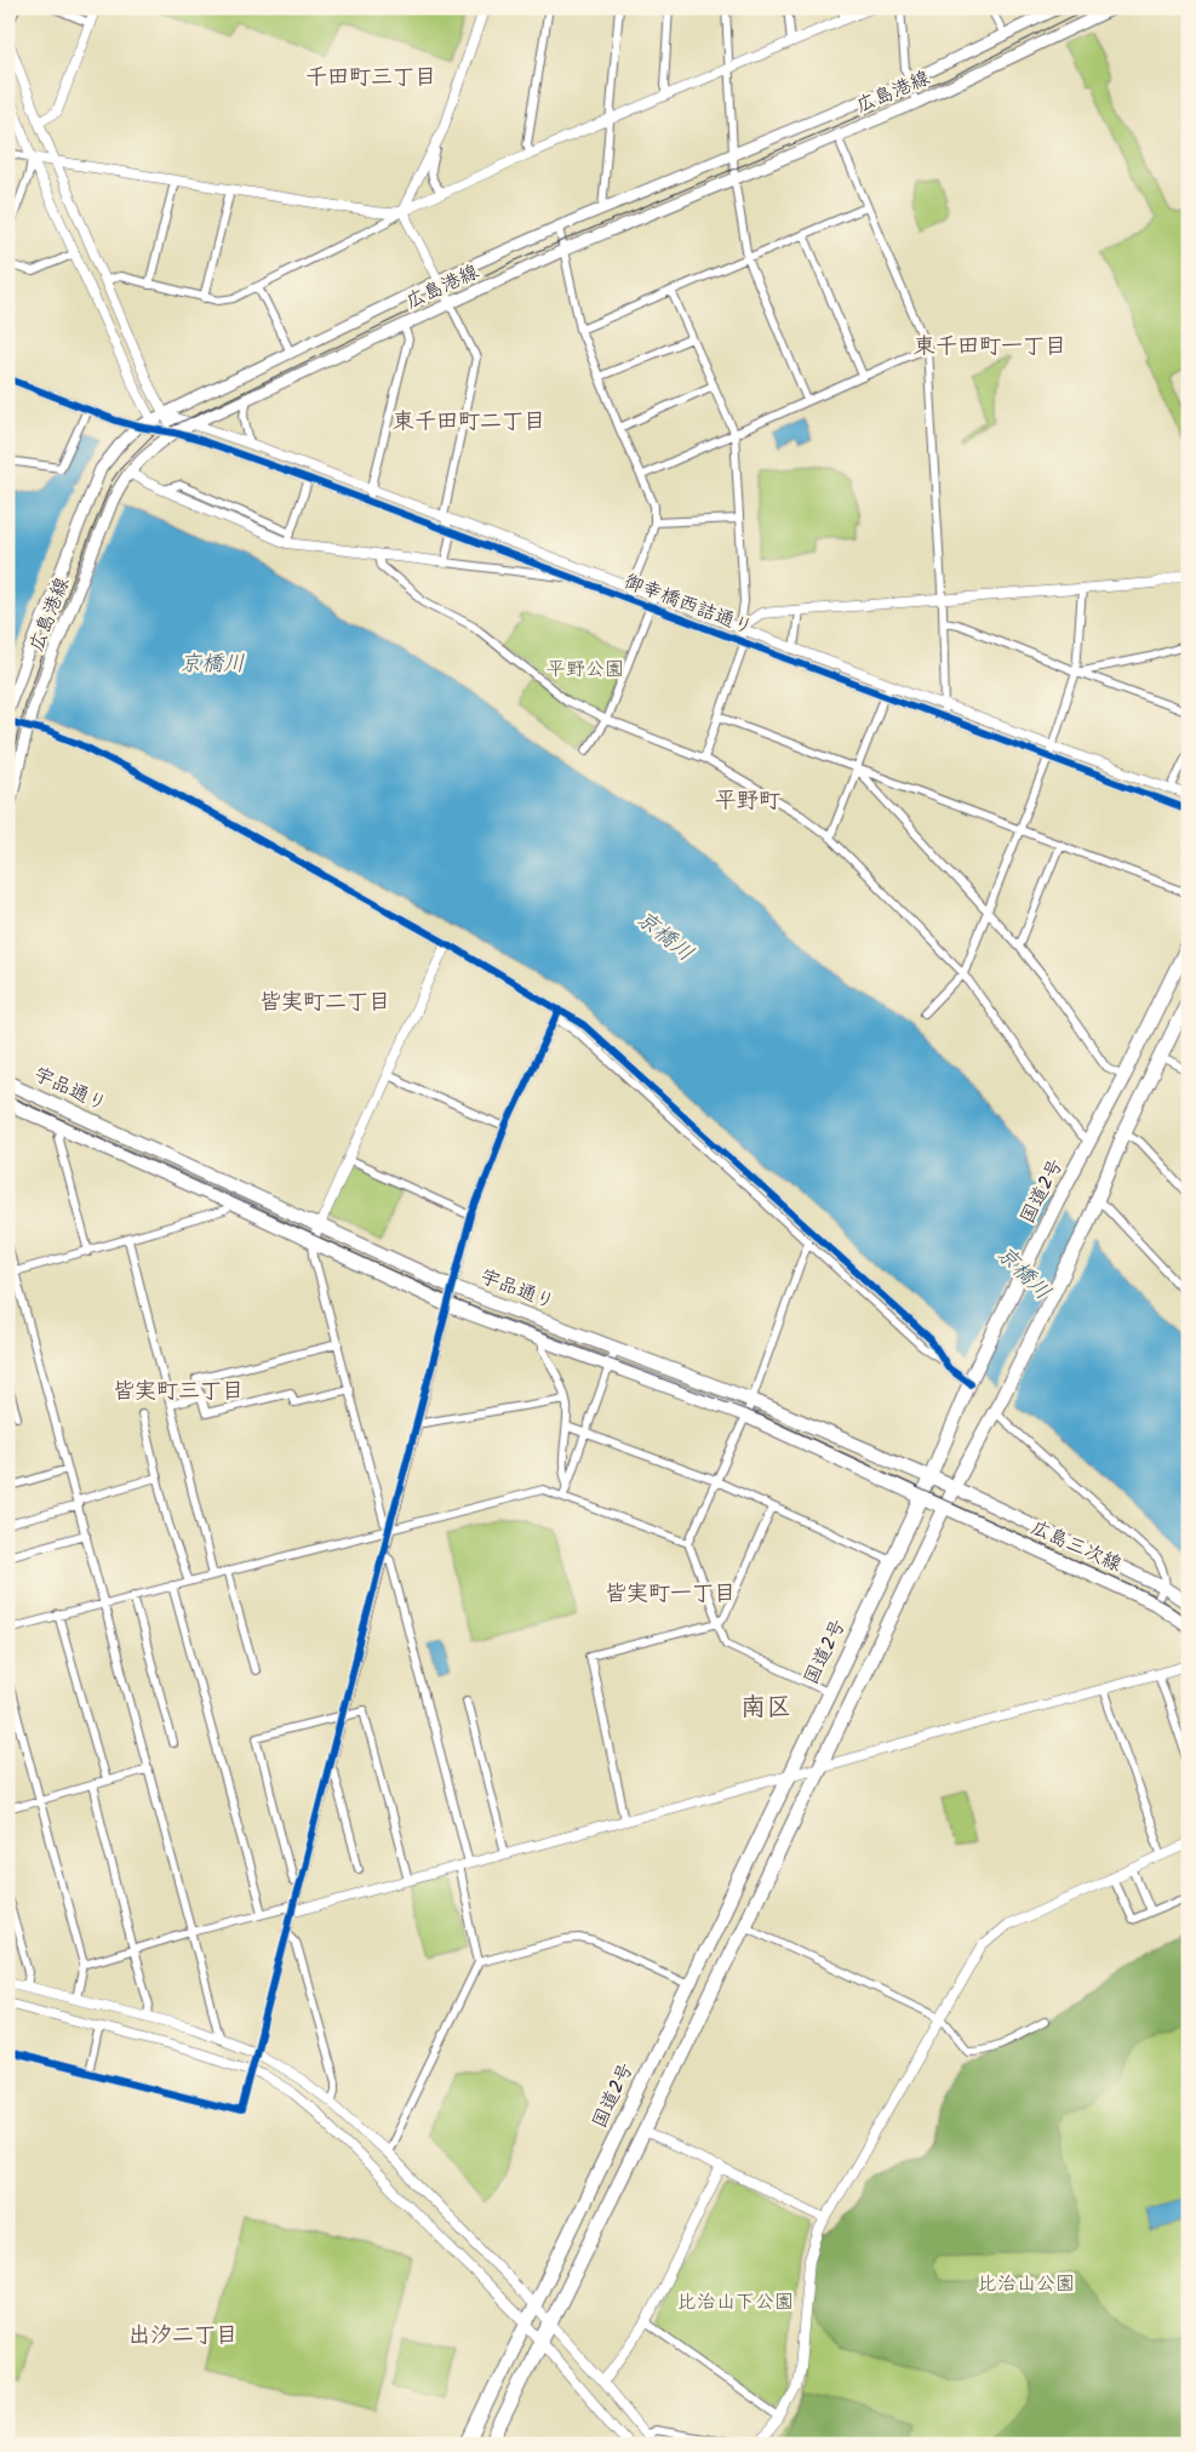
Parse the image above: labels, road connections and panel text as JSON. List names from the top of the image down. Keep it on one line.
{"streets":{"highway":["宇品通り","国道2号"],"main road":["広島港線","広島三次線"],"street":["御幸橋西詰通り"]},"crossings":[["広島港線","御幸橋西詰通り"],["宇品通り","国道2号"],["宇品通り","広島三次線"]],"districts":["千田町三丁目","東千田町一丁目","東千田町二丁目","平野町","皆実町二丁目","皆実町三丁目","皆実町一丁目","南区","出汐二丁目"],"water":["京橋川"],"parks":["平野公園","比治山公園","比治山下公園"]}
